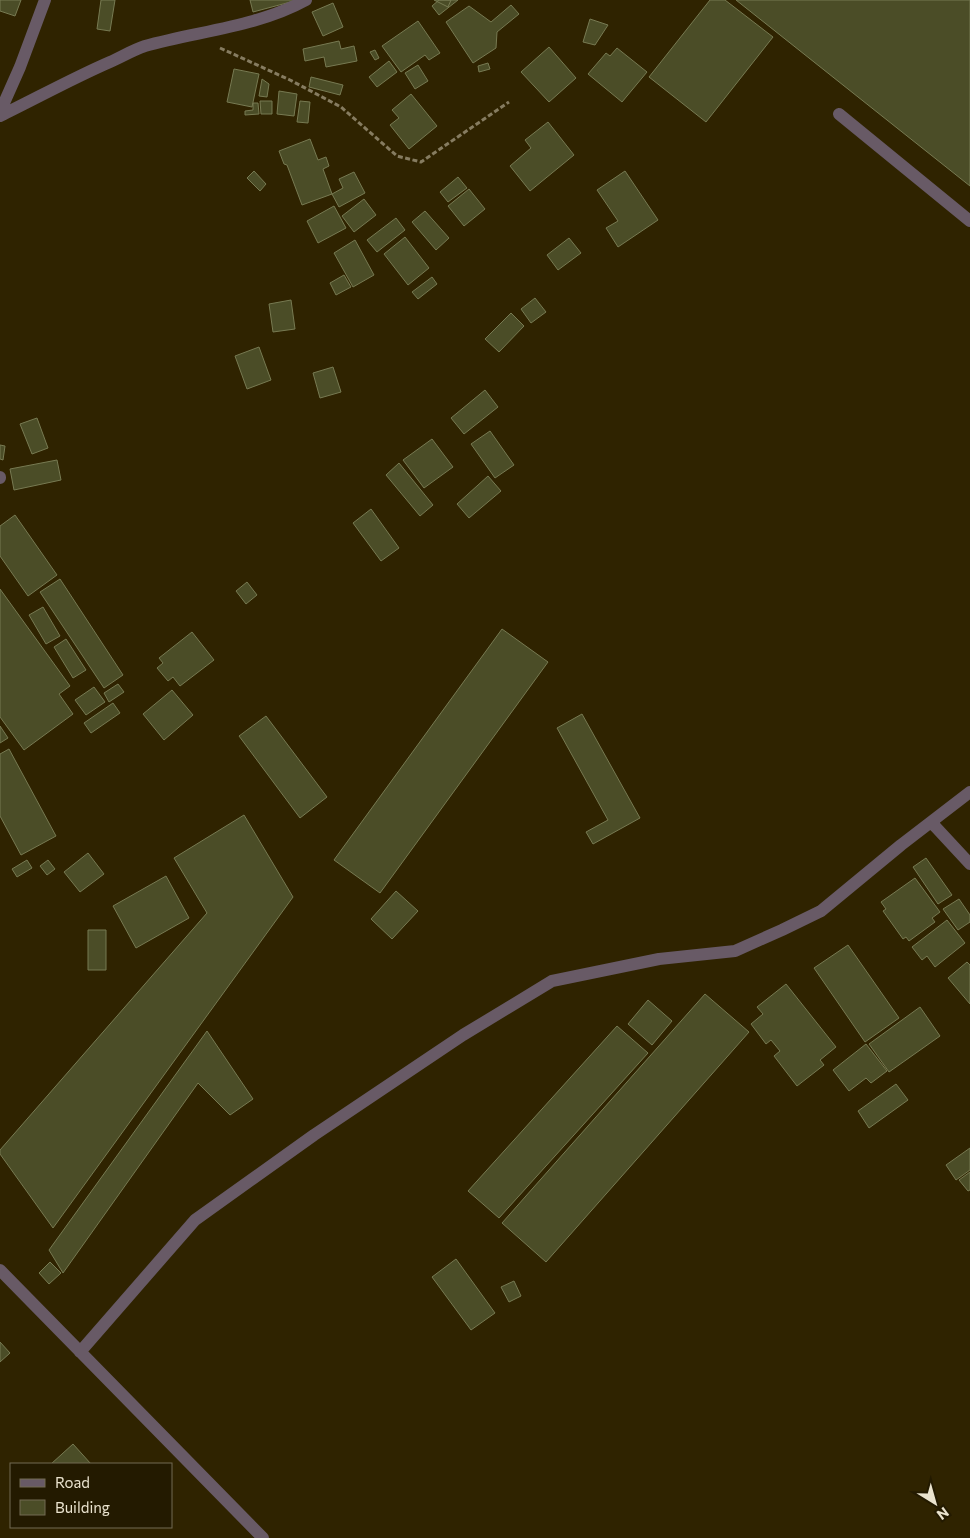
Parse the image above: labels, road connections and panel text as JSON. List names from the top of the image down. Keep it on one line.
{"legend":["Road","Building"],"north":"bottom right"}
